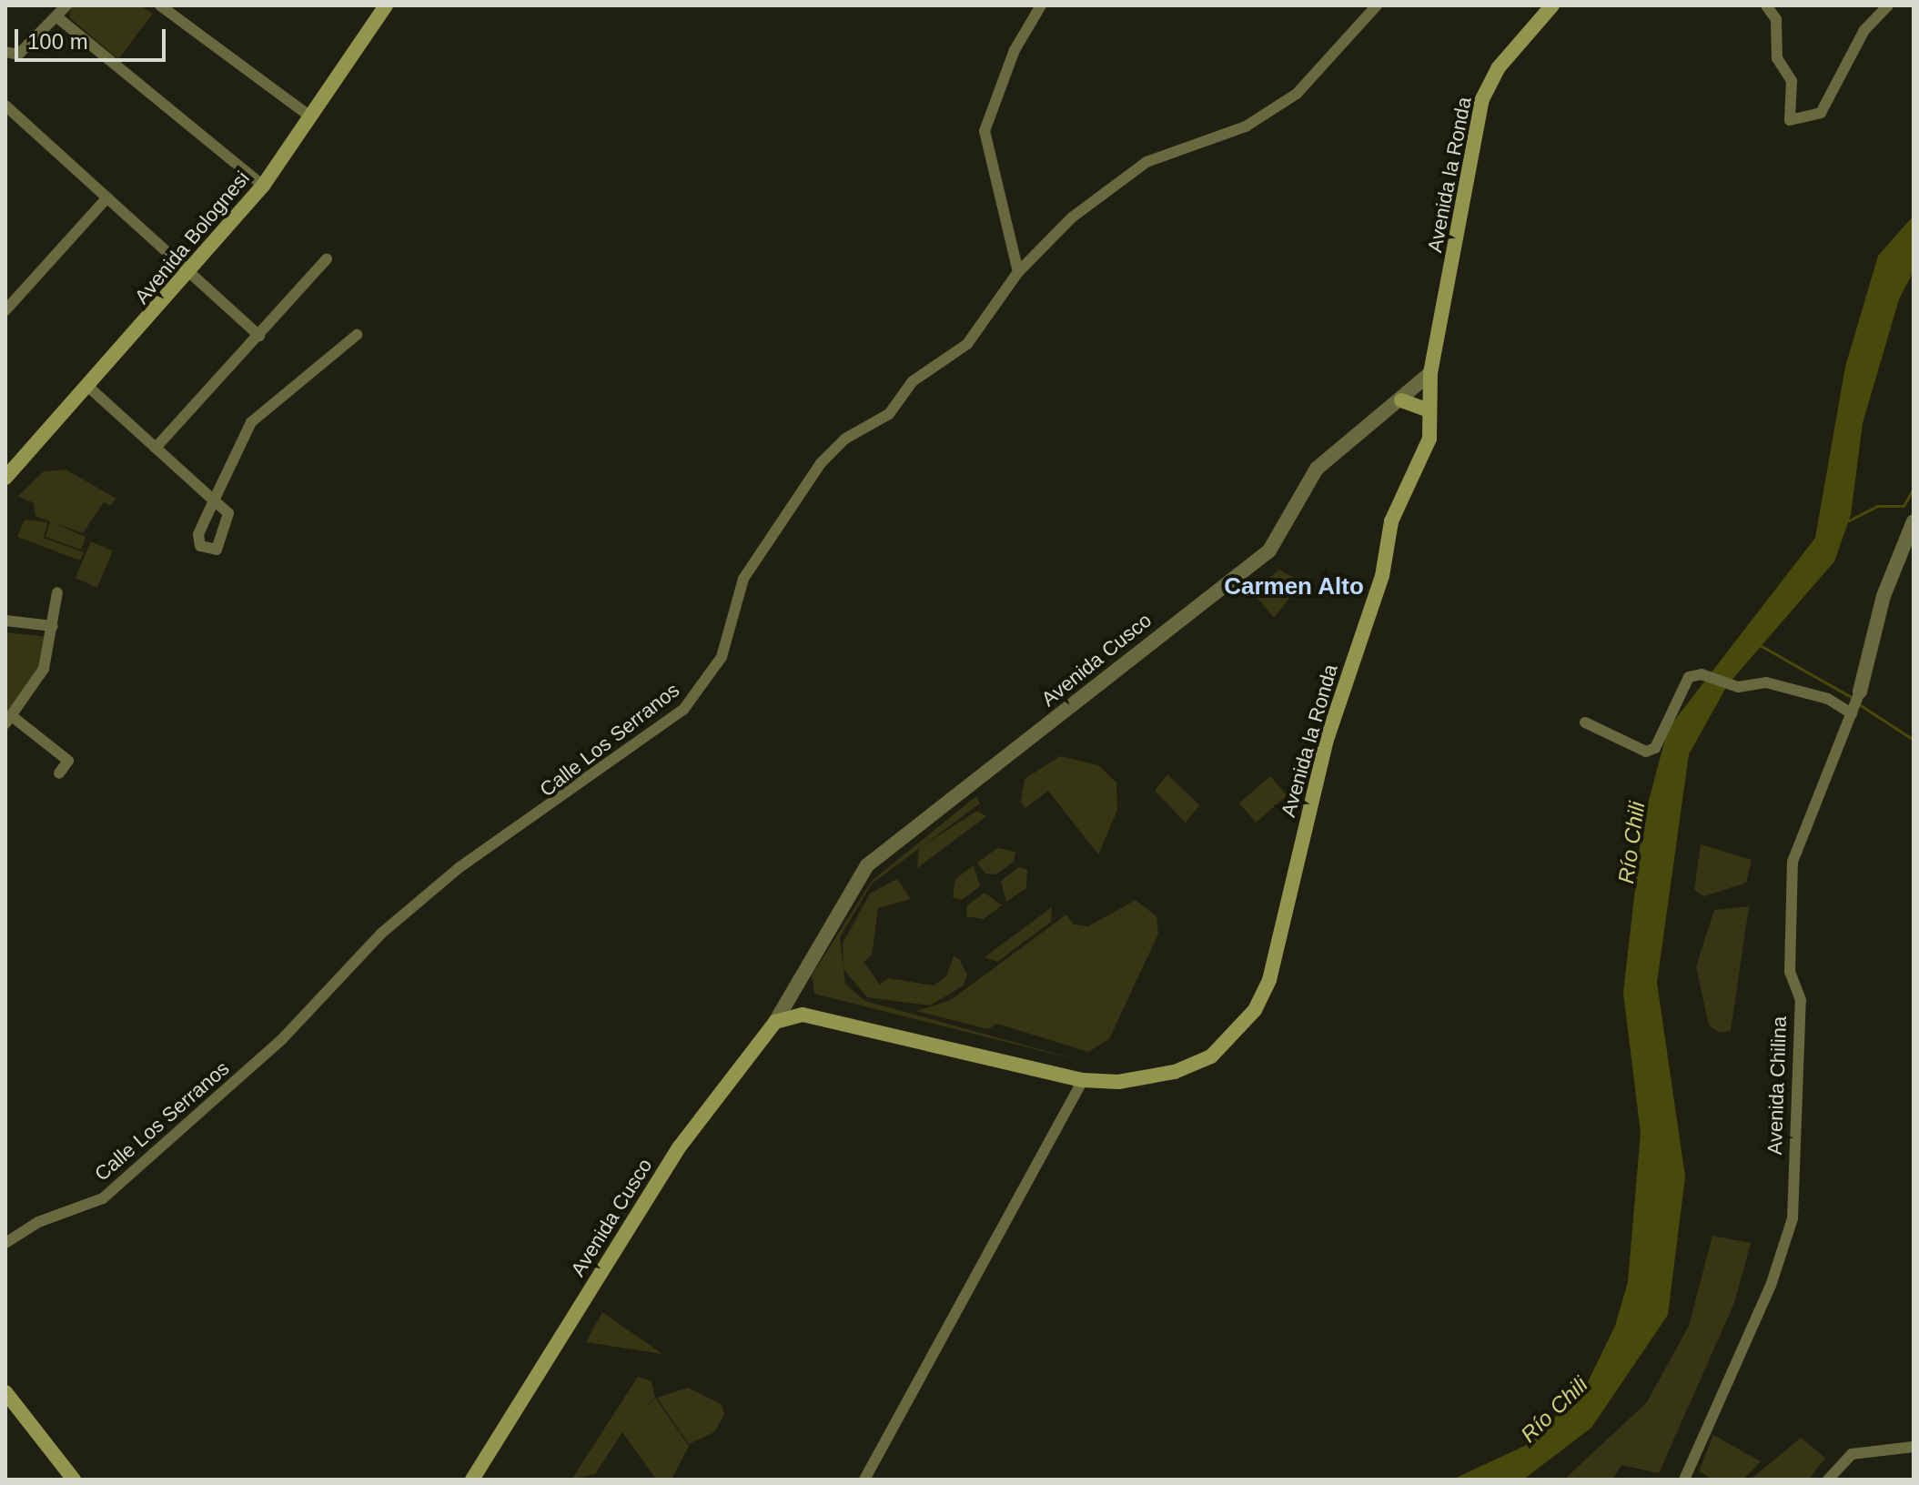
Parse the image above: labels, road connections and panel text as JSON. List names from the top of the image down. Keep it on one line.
{"streets":{"main road":["Avenida la Ronda","Avenida Bolognesi","Avenida Cusco"],"street":["Calle Los Serranos","Avenida Chilina"]},"crossings":[["Avenida la Ronda","Avenida Cusco"]],"districts":["Carmen Alto"],"water":["Río Chili"],"scale_bar":"100 m"}
